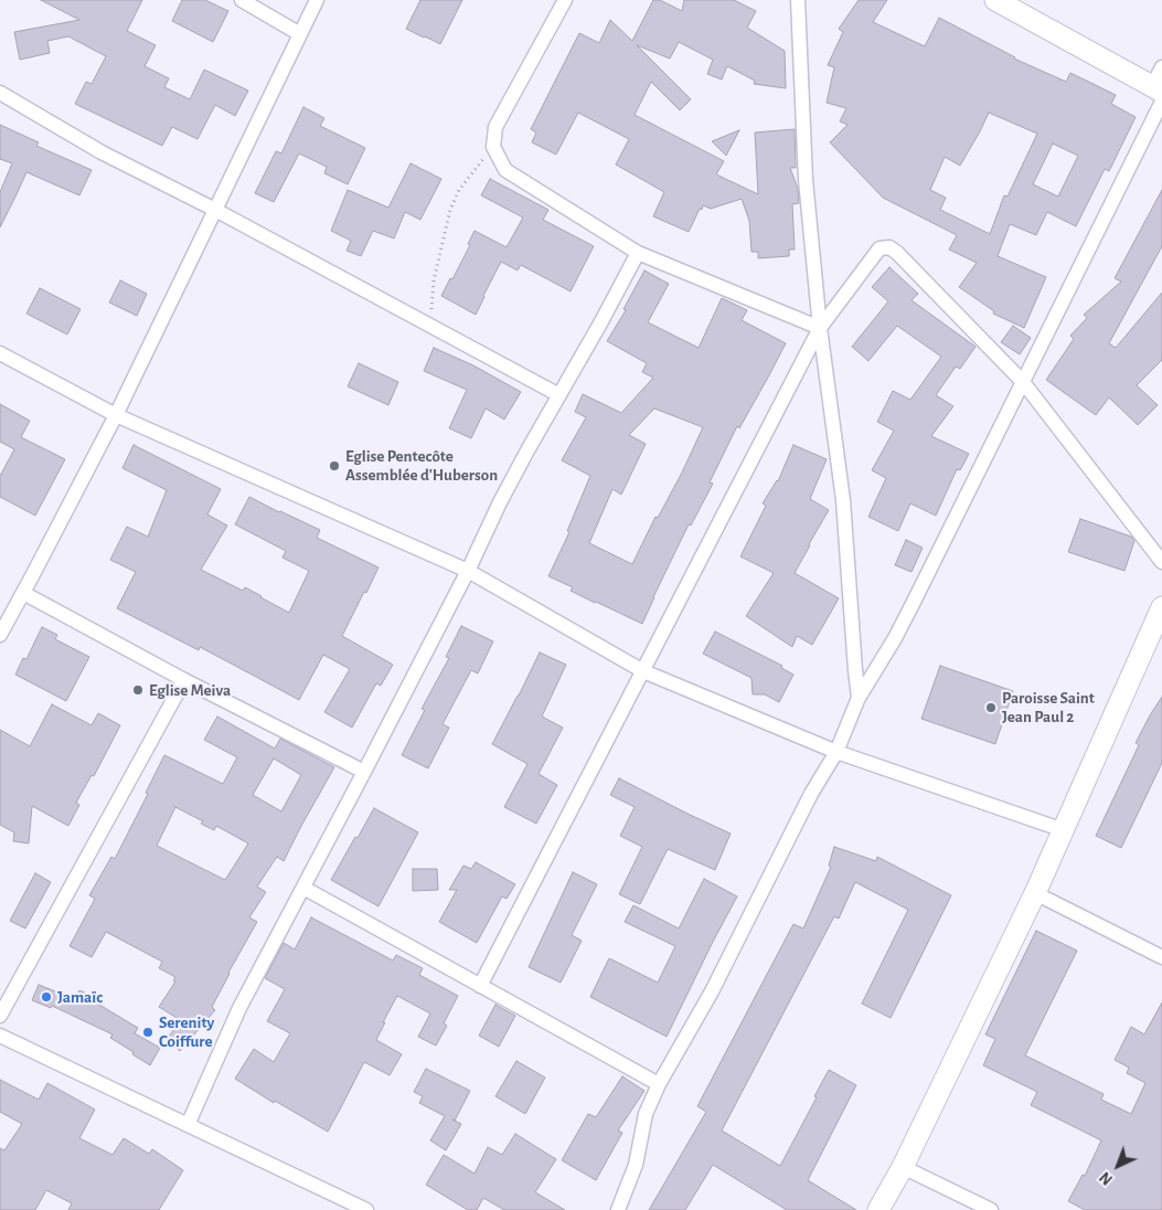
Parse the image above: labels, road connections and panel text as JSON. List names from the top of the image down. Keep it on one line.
{"places":["Eglise Pentecôte Assemblée d'Huberson","Eglise Meiva","Paroisse Saint Jean Paul 2","Jamaïc","Serenity Coiffure"],"north":"bottom left"}
